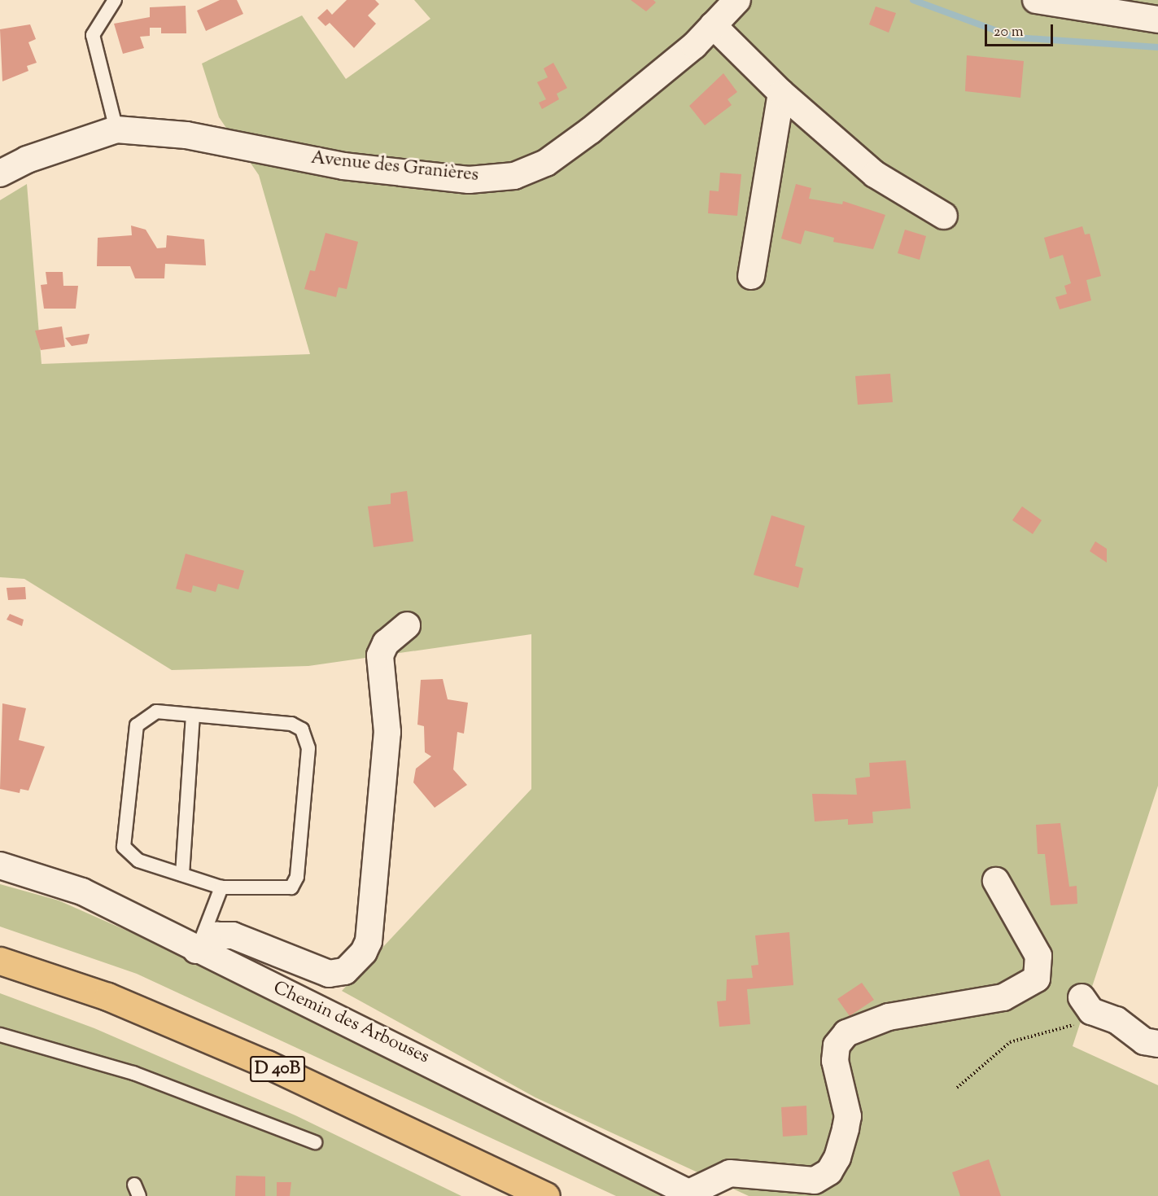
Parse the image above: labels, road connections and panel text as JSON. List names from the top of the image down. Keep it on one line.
{"streets":{"main road":["D 40B"],"street":["Avenue des Granières","Chemin des Arbouses"]},"scale_bar":"20 m"}
